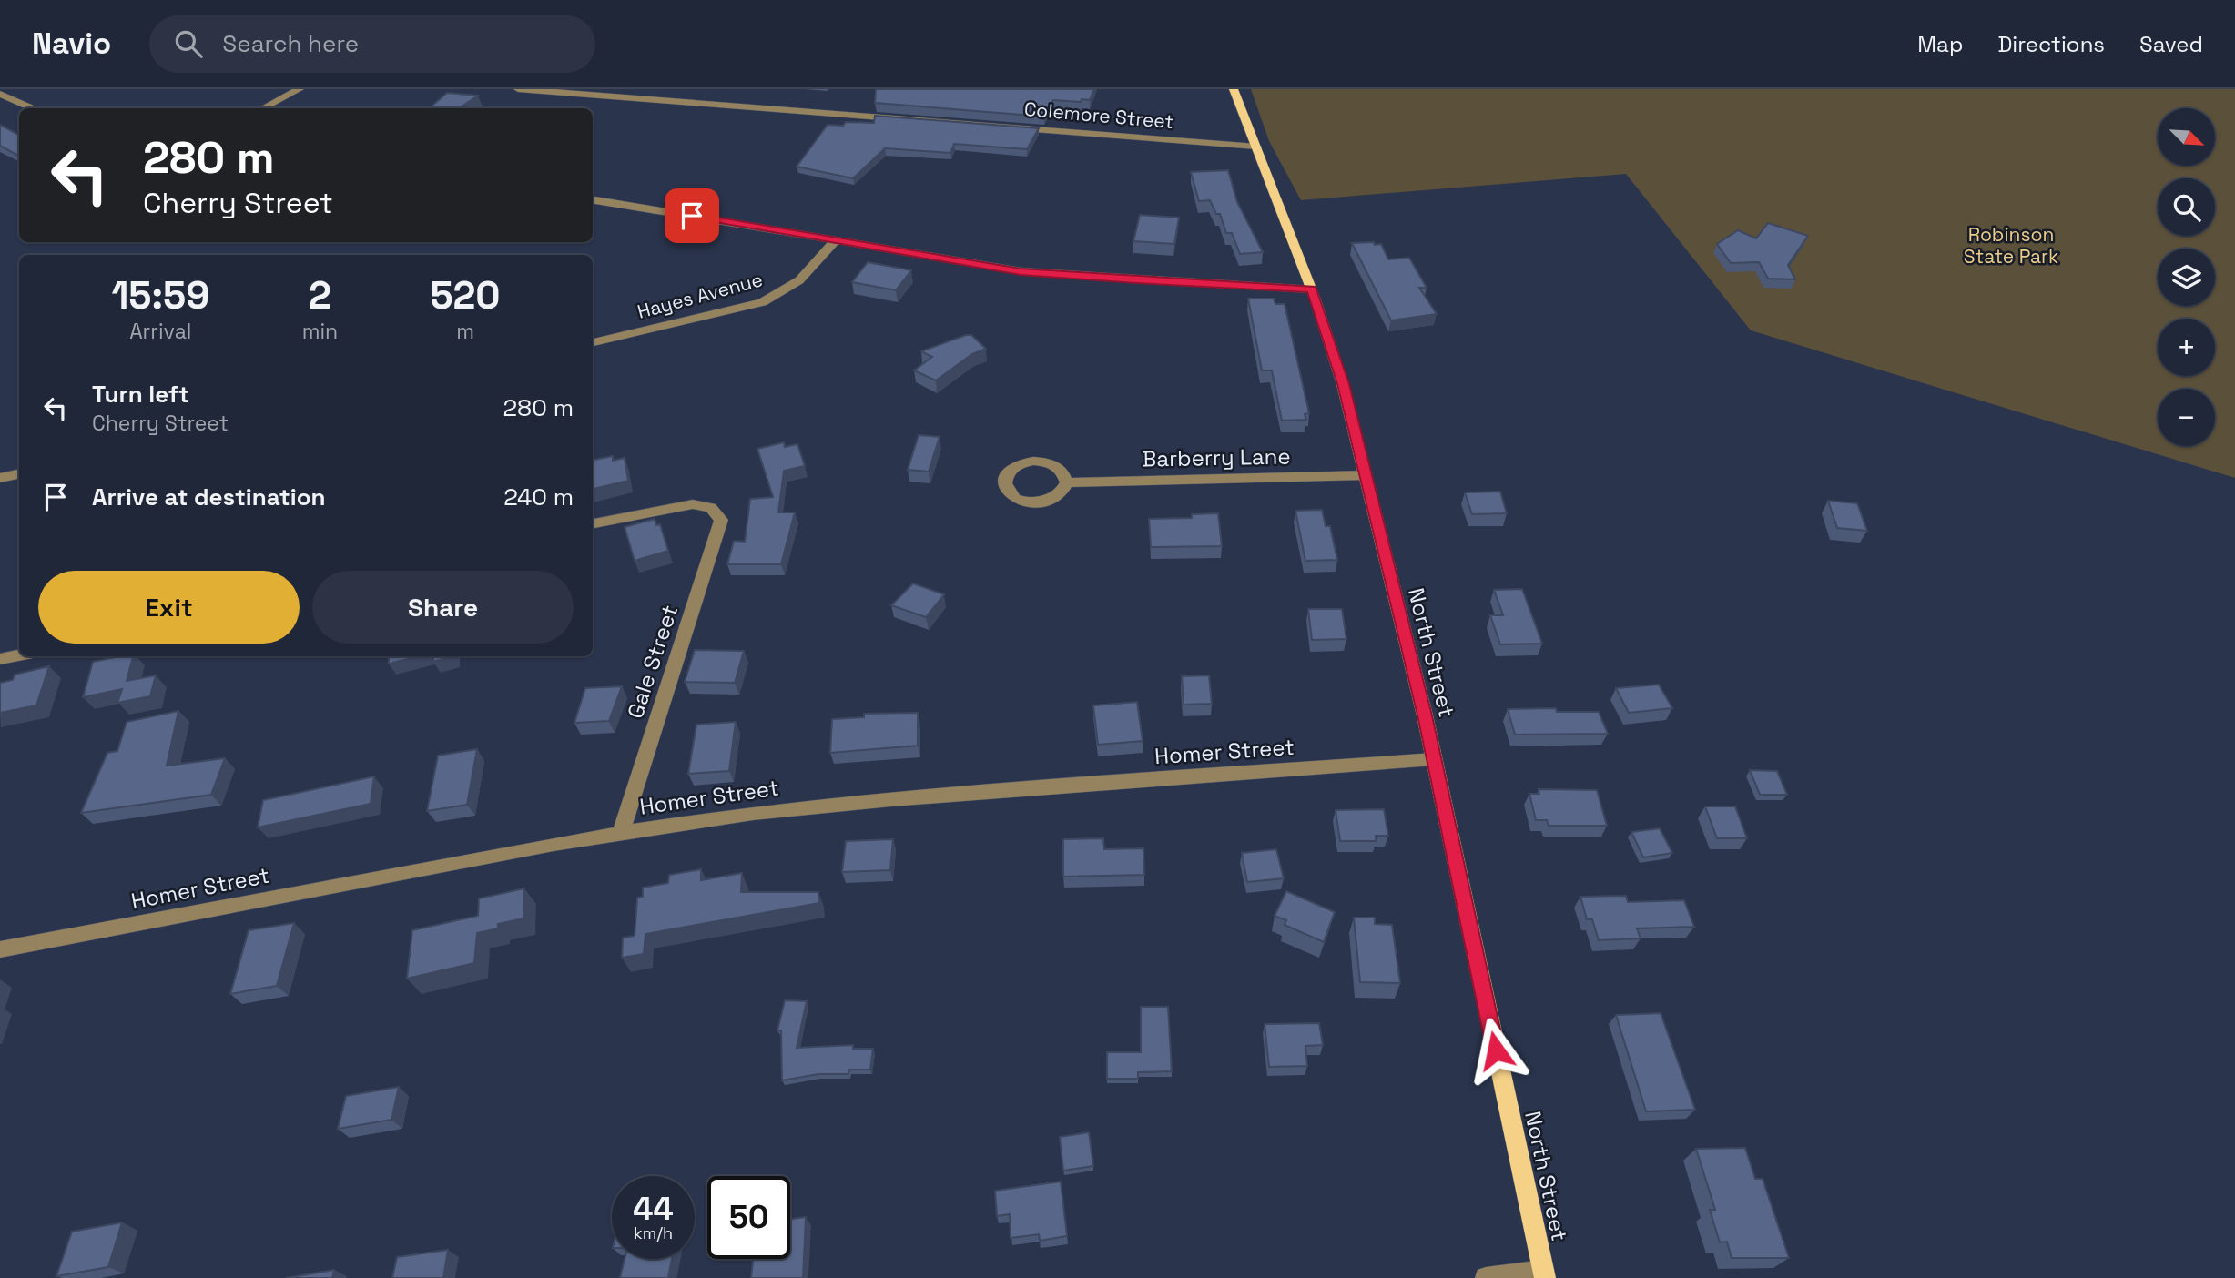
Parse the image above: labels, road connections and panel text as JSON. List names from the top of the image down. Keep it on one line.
{"streets":{"main road":["North Street"],"street":["Colemore Street","Hayes Avenue","Barberry Lane","Gale Street","Homer Street"]},"crossings":[["Colemore Street","North Street"],["Barberry Lane","North Street"],["North Street","Homer Street"],["Gale Street","Homer Street"]],"parks":["Robinson State Park"],"north":"bottom right","page":{"header":"Navio","search":"Search here","nav":["Map","Directions","Saved"],"map_buttons":["+","−"],"turn":["280 m","Cherry Street"],"eta":["15:59","Arrival","2","min","520","m"],"list":[{"name":"Turn left","note":"Cherry Street","value":"280 m"},{"name":"Arrive at destination","value":"240 m"}],"buttons":["Exit","Share"],"speed":"44 km/h","limit":"50"}}
